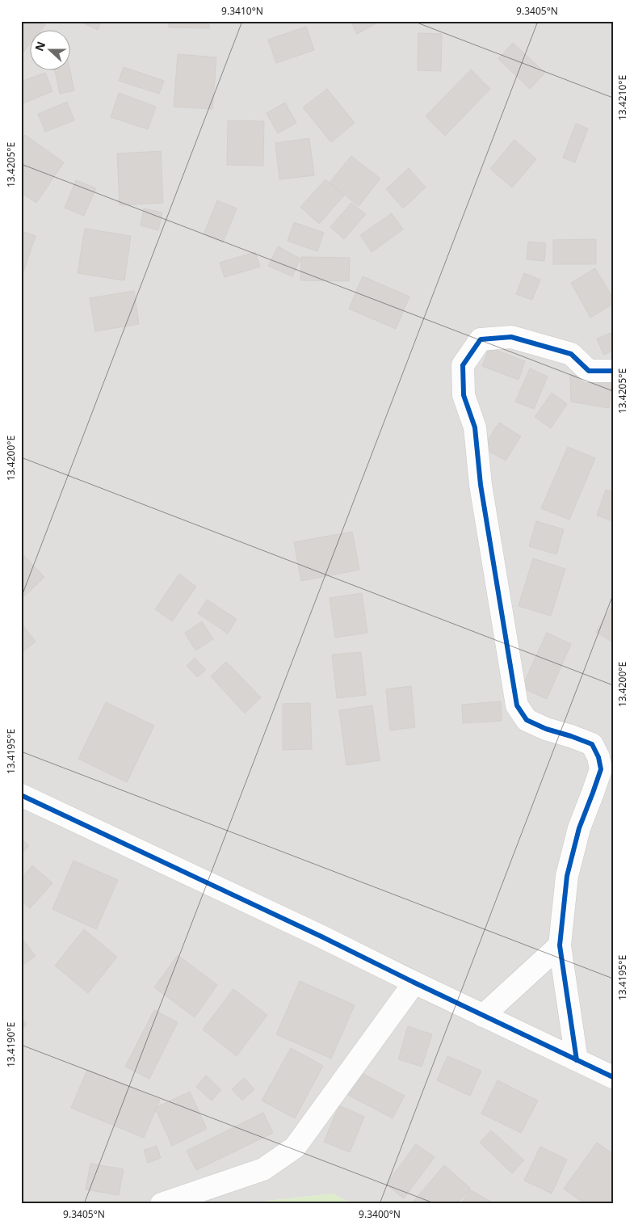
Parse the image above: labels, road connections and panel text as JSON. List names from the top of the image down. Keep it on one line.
{"north":"left","coordinates":["9.3410°N","9.3405°N","13.4210°E","13.4205°E","13.4200°E","13.4195°E","13.4190°E","9.3400°N"]}
